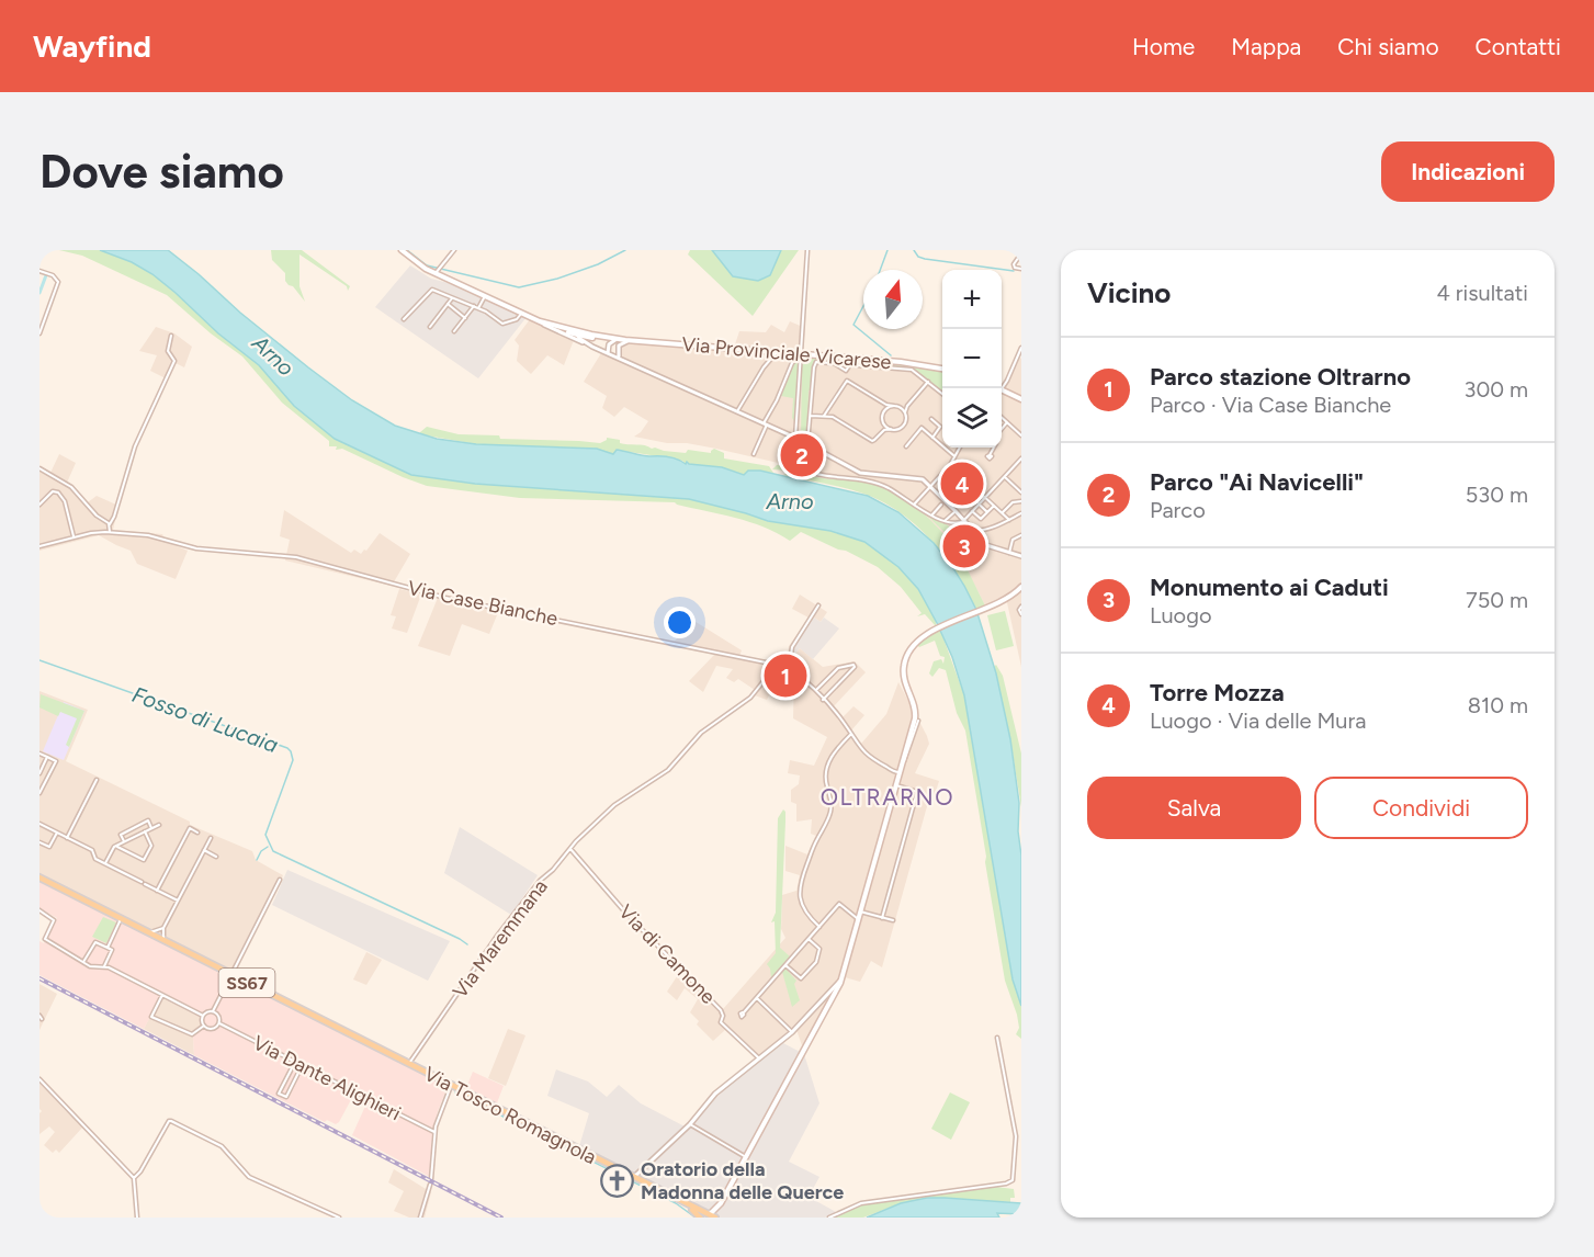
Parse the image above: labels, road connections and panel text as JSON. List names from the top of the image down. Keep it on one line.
{"streets":{"main road":["Via Provinciale Vicarese","SS67","Via Tosco Romagnola"],"street":["Via Case Bianche","Via Maremmana","Via di Camone","Via Dante Alighieri"]},"crossings":[["Via Case Bianche","Via Maremmana"],["Via Maremmana","Via di Camone"],["Via Maremmana","SS67"],["Via Maremmana","Via Tosco Romagnola"],["SS67","Via Tosco Romagnola"]],"districts":["OLTRARNO"],"water":["Arno","Fosso di Lucaia"],"places":{"church":["Oratorio della Madonna delle Querce"]},"north":"top","page":{"header":"Wayfind","nav":["Home","Mappa","Chi siamo","Contatti"],"buttons":["Indicazioni",["Salva","Condividi"]],"title":"Dove siamo","heading":["Vicino","4 risultati"],"map_buttons":["+","−"],"list":[{"mark":"1","name":"Parco stazione Oltrarno","note":"Parco · Via Case Bianche","value":"300 m"},{"mark":"2","name":"Parco \"Ai Navicelli\"","note":"Parco","value":"530 m"},{"mark":"3","name":"Monumento ai Caduti","note":"Luogo","value":"750 m"},{"mark":"4","name":"Torre Mozza","note":"Luogo · Via delle Mura","value":"810 m"}],"pins":["2","4","3","1"]}}
